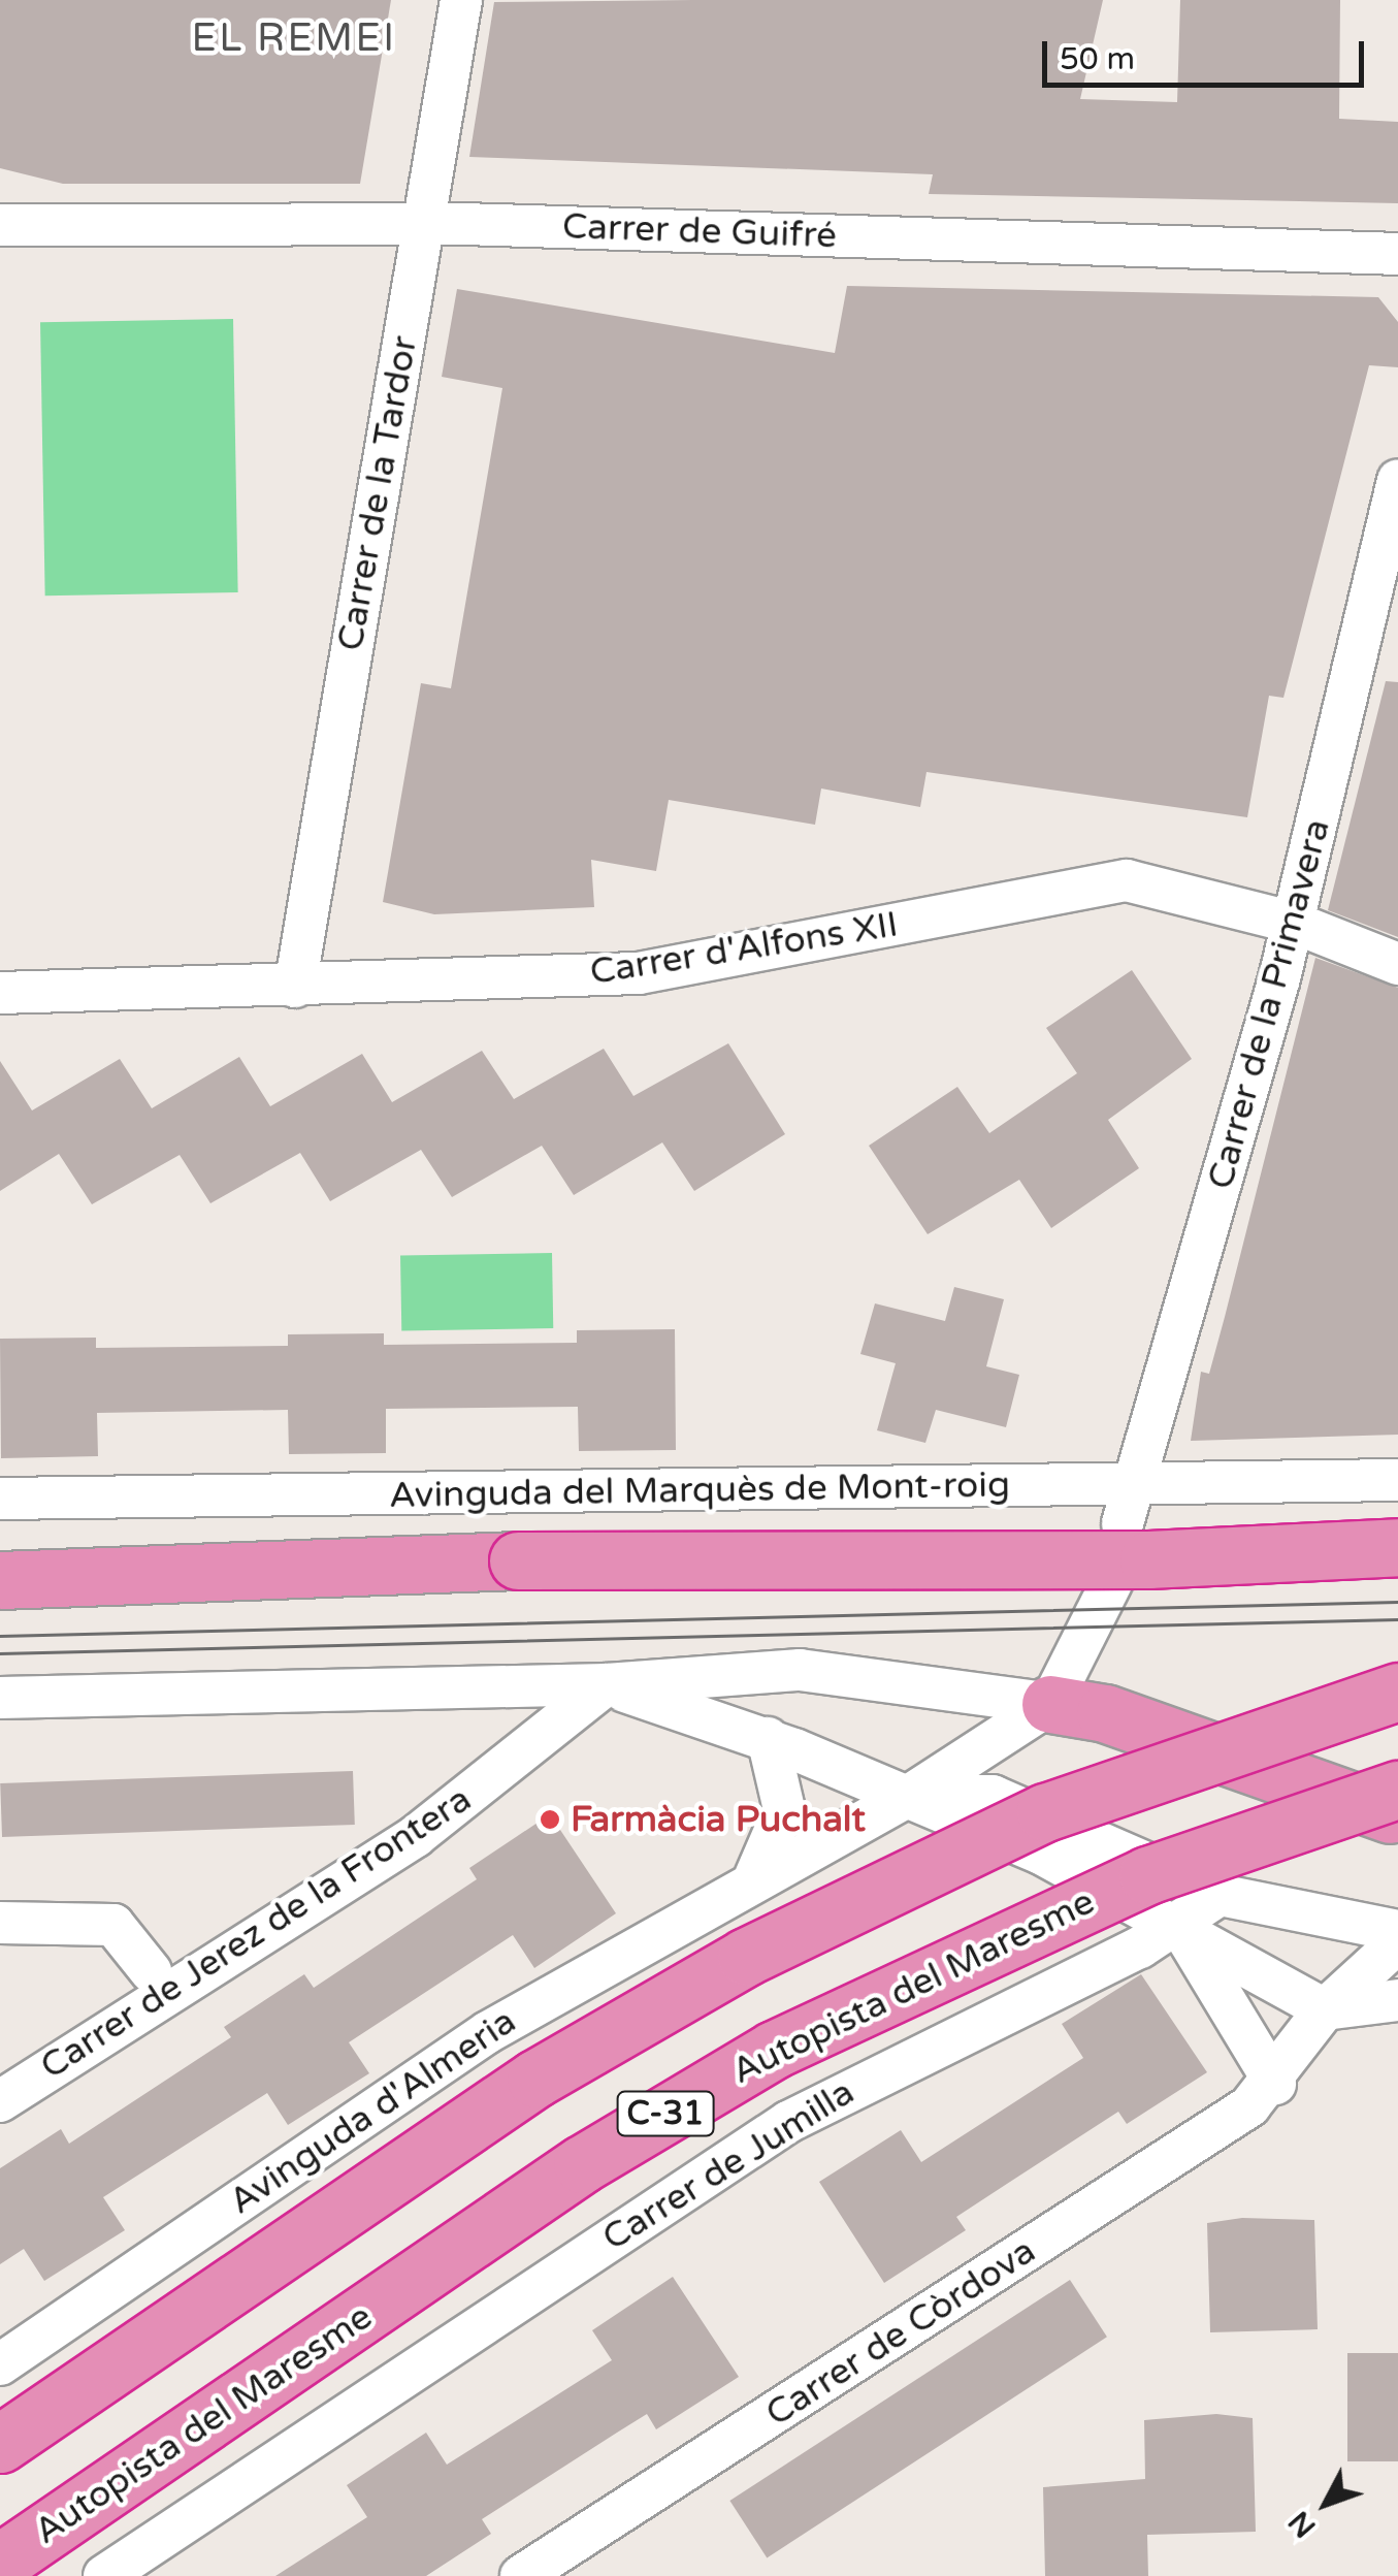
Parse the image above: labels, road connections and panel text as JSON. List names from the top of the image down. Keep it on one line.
{"streets":{"highway":["Autopista del Maresme","C-31"],"street":["Carrer de Guifré","Carrer de la Tardor","Carrer d'Alfons XII","Carrer de la Primavera","Avinguda del Marquès de Mont-roig","Carrer de Jerez de la Frontera","Avinguda d'Almeria","Carrer de Jumilla","Carrer de Còrdova"]},"crossings":[["Carrer de Guifré","Carrer de la Tardor"],["Carrer de la Tardor","Carrer d'Alfons XII"],["Carrer d'Alfons XII","Carrer de la Primavera"],["Carrer de la Primavera","Avinguda del Marquès de Mont-roig"]],"districts":["EL REMEI"],"places":["Farmàcia Puchalt"],"scale_bar":"50 m","north":"bottom left"}
